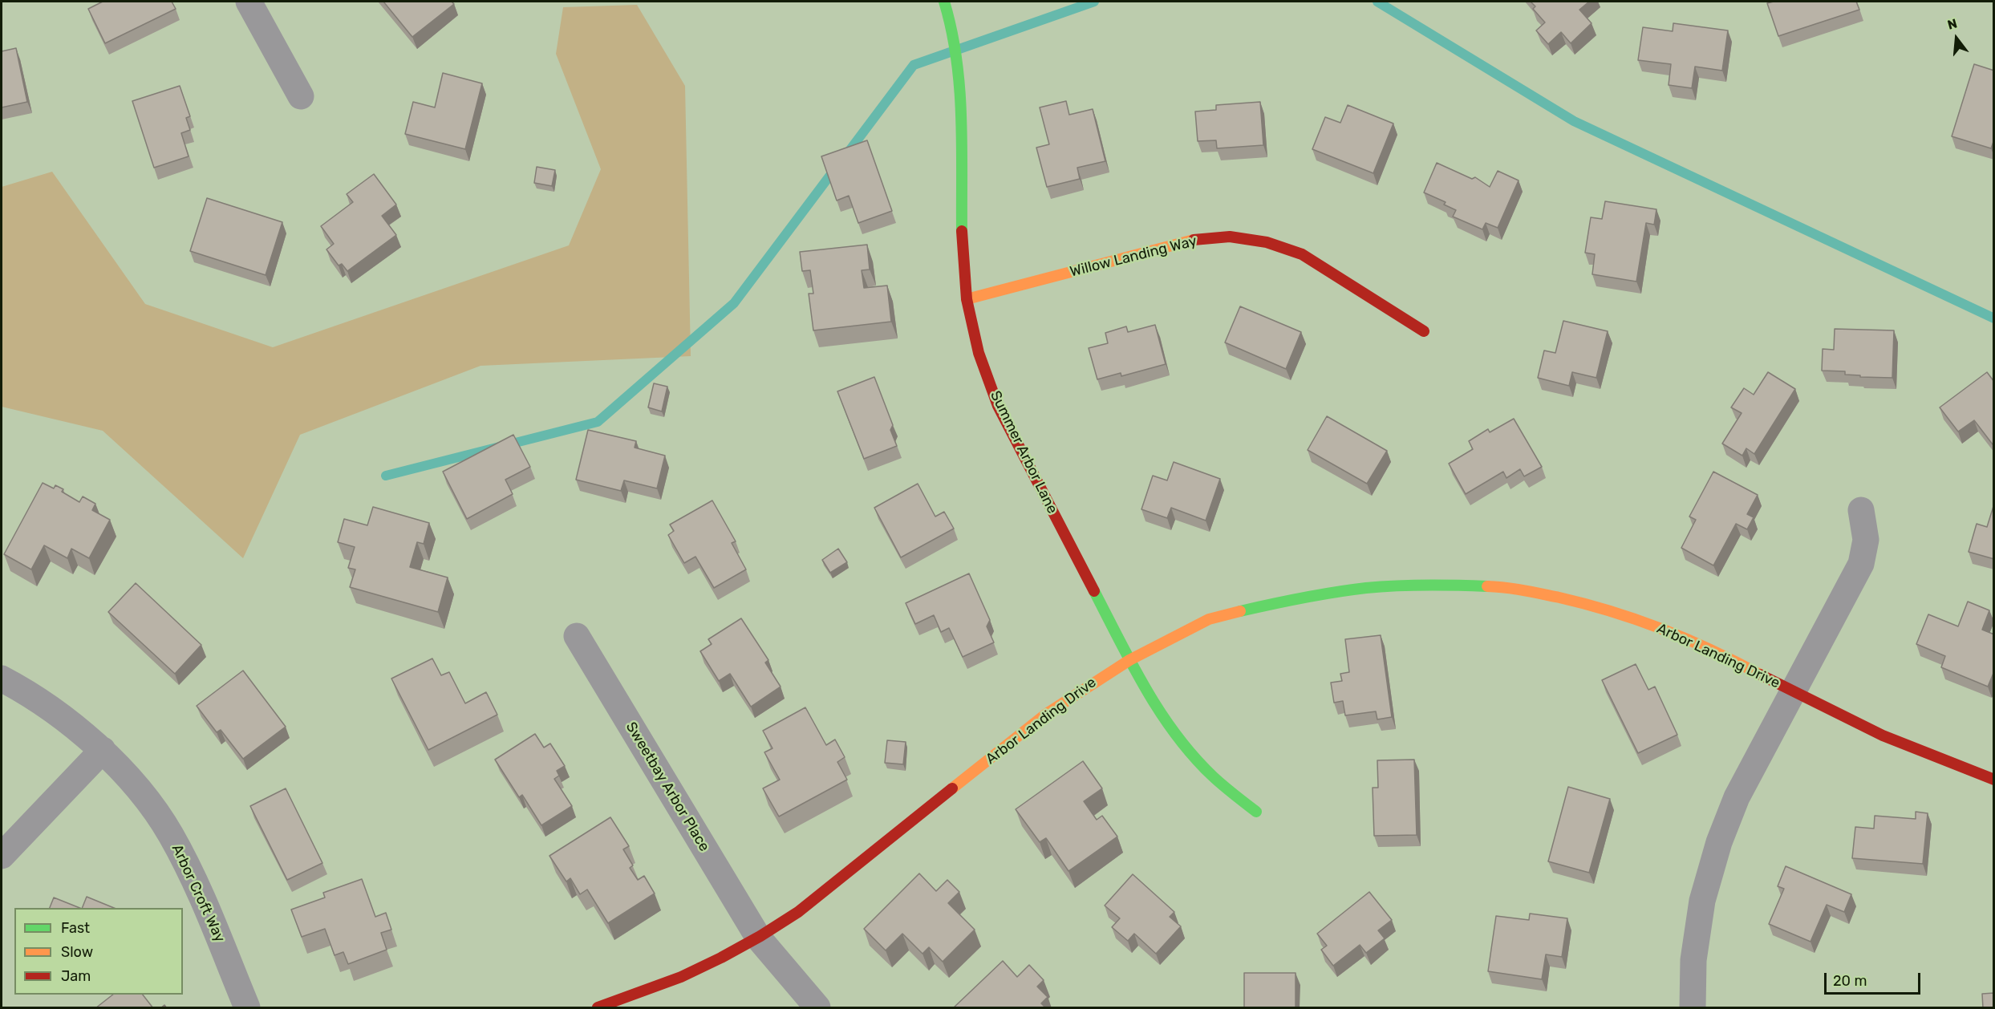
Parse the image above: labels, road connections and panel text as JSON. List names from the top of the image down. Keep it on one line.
{"streets":{"street":["Willow Landing Way","Summer Arbor Lane","Arbor Landing Drive","Sweetbay Arbor Place","Arbor Croft Way"]},"crossings":[["Willow Landing Way","Summer Arbor Lane"],["Summer Arbor Lane","Arbor Landing Drive"],["Arbor Landing Drive","Sweetbay Arbor Place"]],"legend":["Fast","Slow","Jam"],"scale_bar":"20 m","north":"top"}
